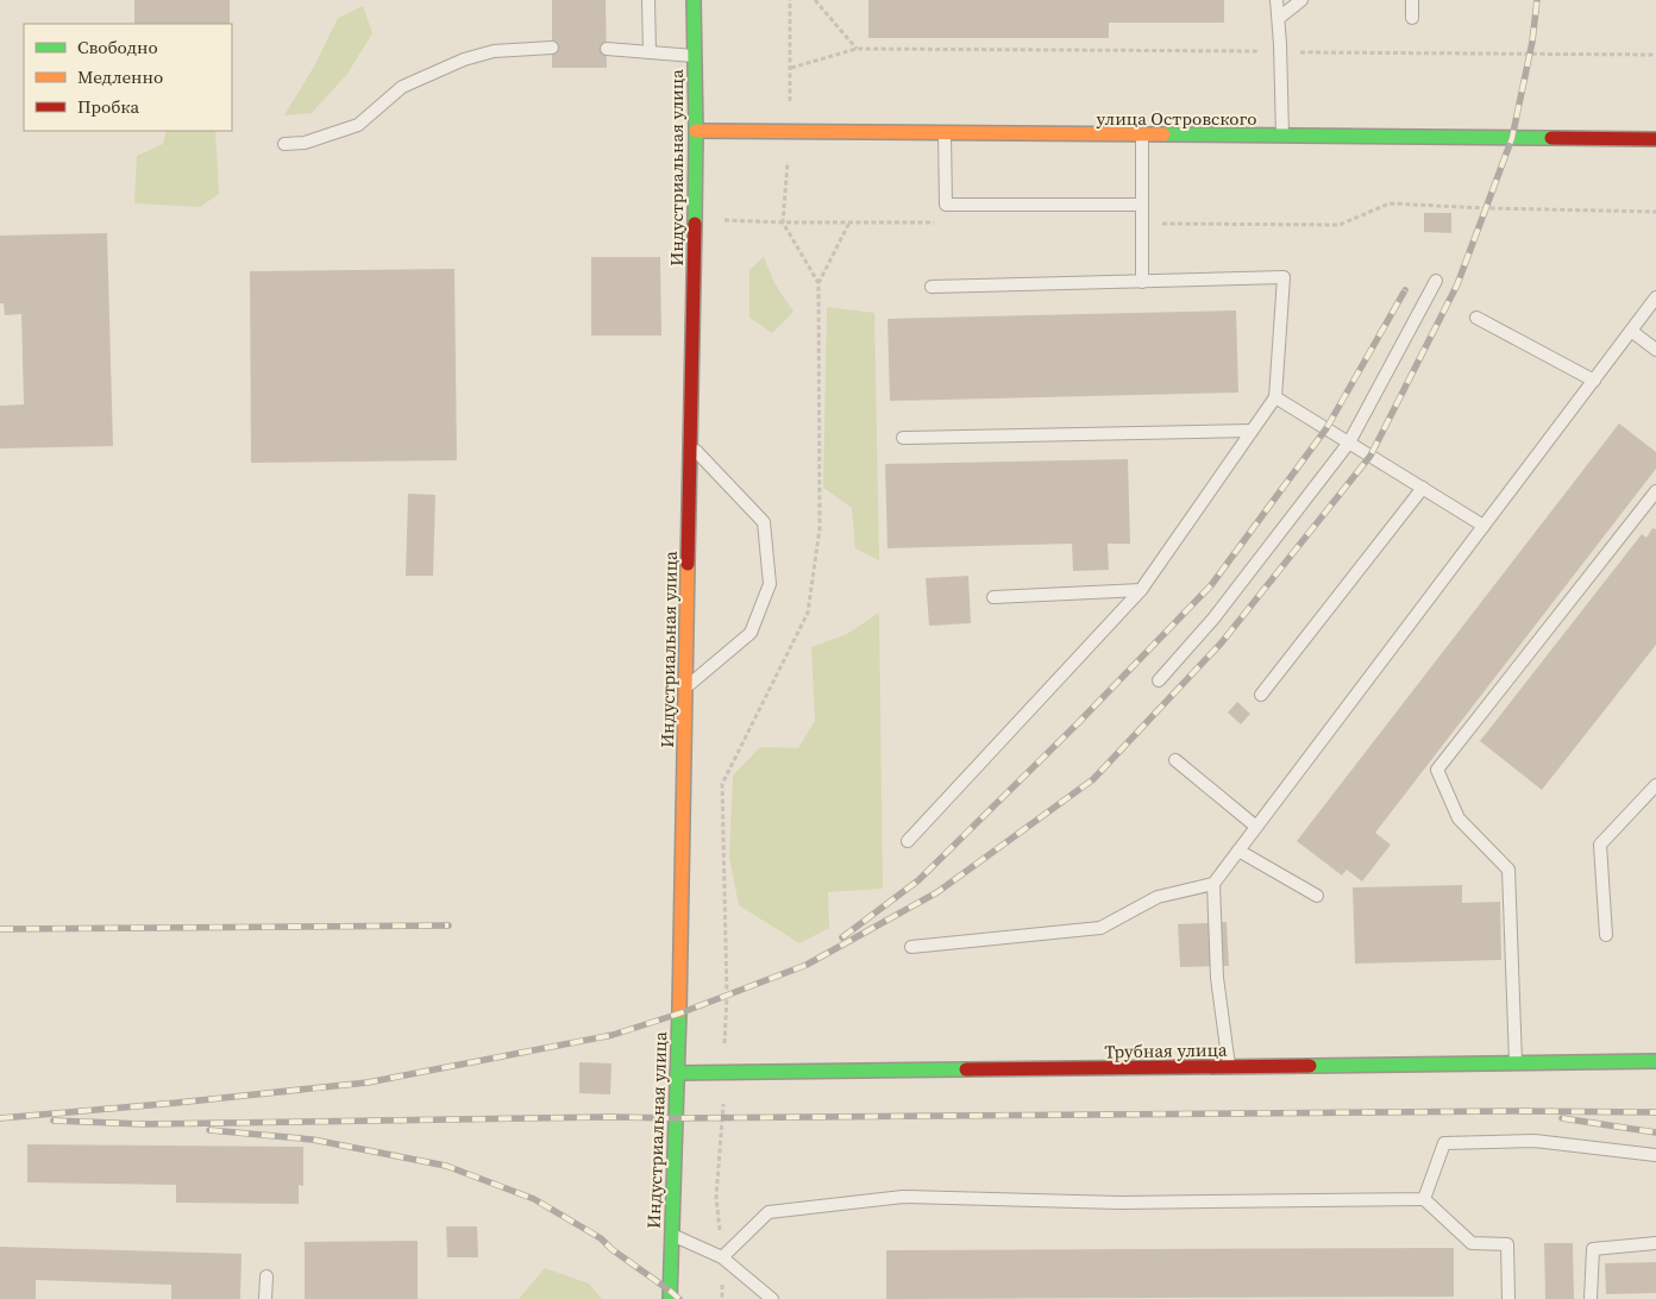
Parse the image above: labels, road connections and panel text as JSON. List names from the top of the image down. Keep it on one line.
{"streets":{"main road":["улица Островского","Индустриальная улица","Трубная улица"]},"crossings":[["улица Островского","Индустриальная улица"],["Индустриальная улица","Трубная улица"]],"legend":["Свободно","Медленно","Пробка"]}
